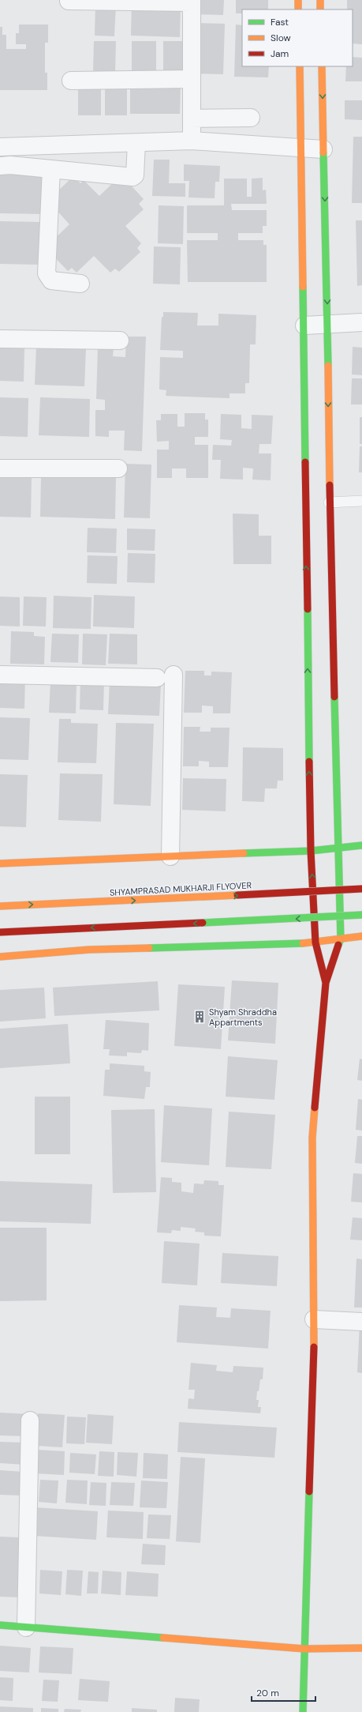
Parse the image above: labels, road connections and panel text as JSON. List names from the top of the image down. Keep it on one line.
{"streets":{"street":["SHYAMPRASAD MUKHARJI FLYOVER"]},"places":{"building":["Shyam Shraddha Appartments"]},"legend":["Fast","Slow","Jam"],"scale_bar":"20 m"}
